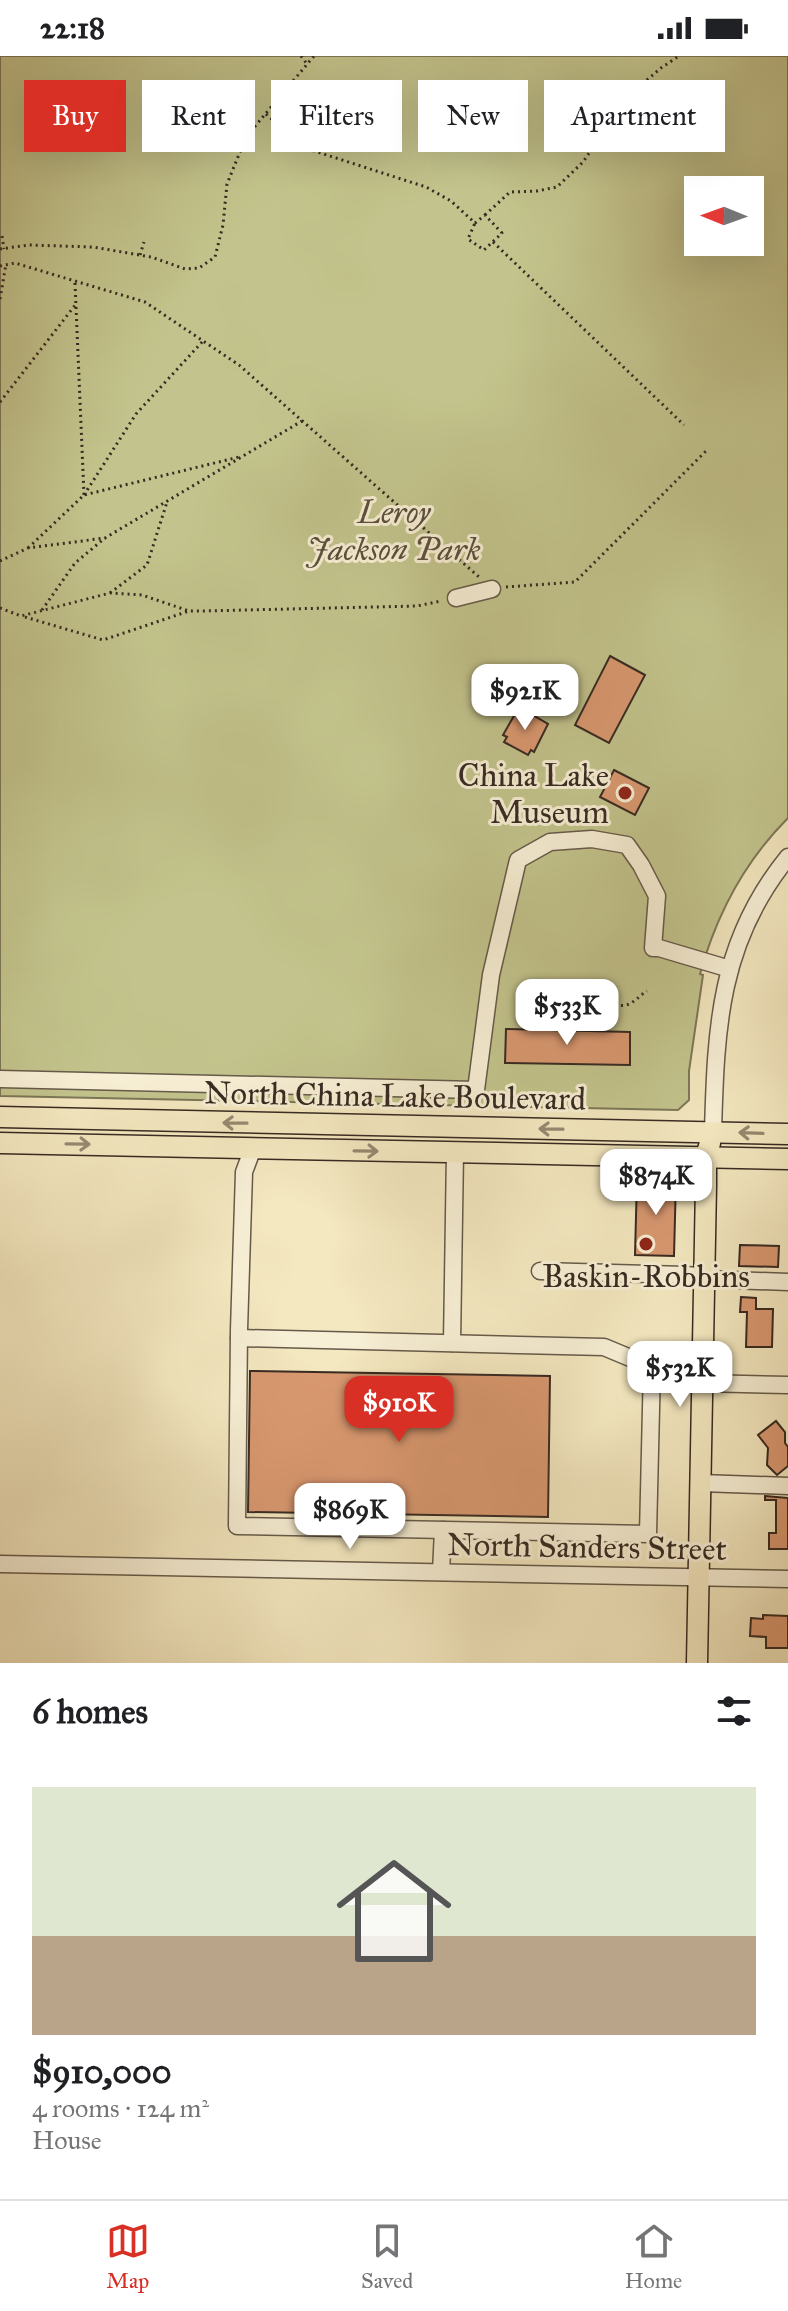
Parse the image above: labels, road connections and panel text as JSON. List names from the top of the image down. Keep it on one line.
{"streets":{"main road":["North China Lake Boulevard"],"street":["North Sanders Street"]},"parks":["Leroy Jackson Park"],"places":["China Lake Museum","Baskin-Robbins"],"north":"left","page":{"status":"22:18","chip":["Buy","Rent","Filters","New","Apartment"],"price":["$921K","$533K","$874K","$532K","$910K","$869K"],"heading":"6 homes","list":[{"name":"$910,000","note":"4 rooms · 124 m² · House"}],"tabs":["Map","Saved","Home"]}}
